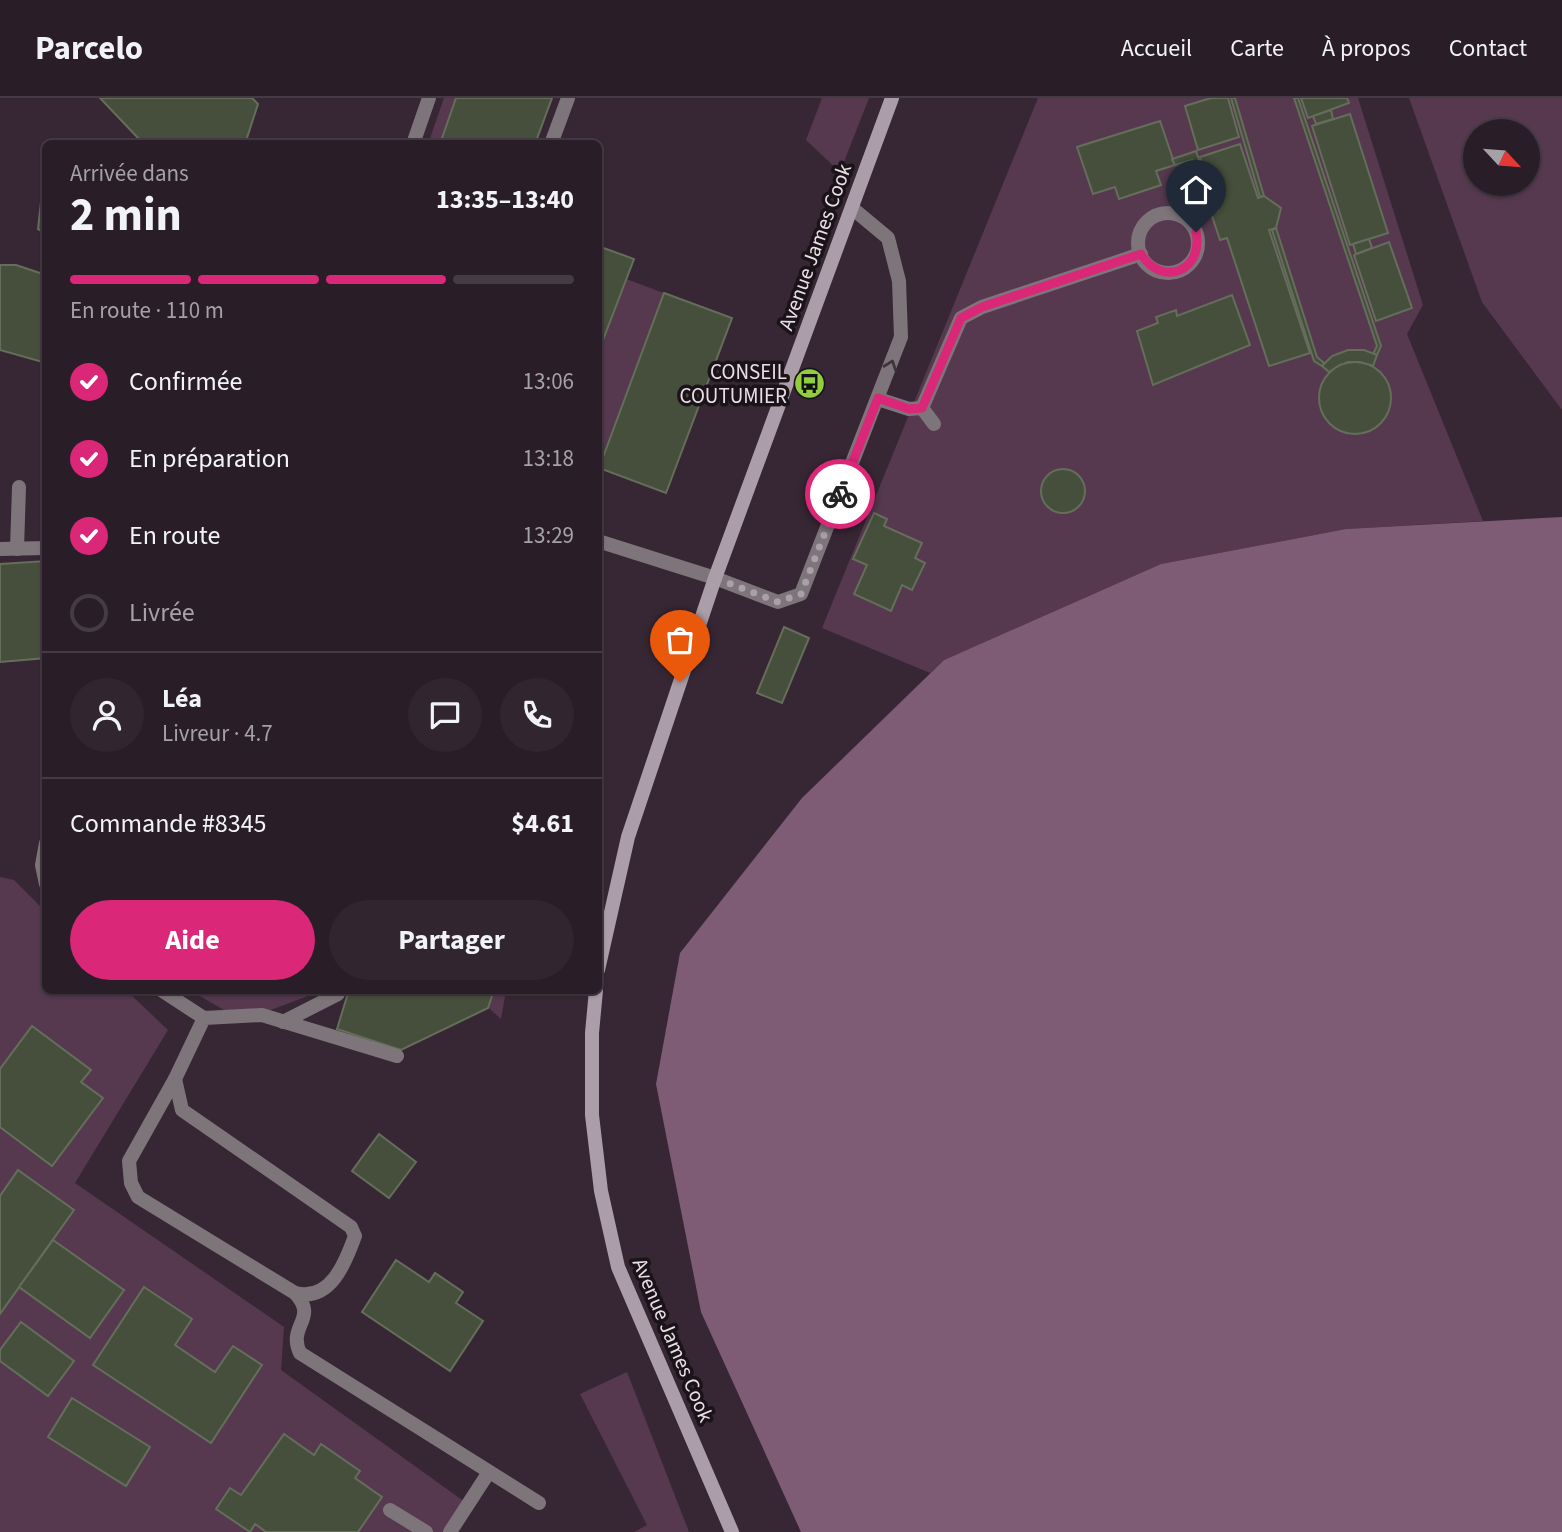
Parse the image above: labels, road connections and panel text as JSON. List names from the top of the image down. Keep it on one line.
{"streets":{"main road":["Avenue James Cook"]},"places":{"bus stop":["CONSEIL COUTUMIER"]},"north":"bottom right","page":{"header":"Parcelo","nav":["Accueil","Carte","À propos","Contact"],"heading":["2 min","Arrivée dans","13:35–13:40"],"panel":["Léa","Livreur · 4.7","Commande #8345","$4.61"],"bar":"En route · 110 m","list":[["Confirmée","13:06"],["En préparation","13:18"],["En route","13:29"],"Livrée"],"buttons":["Aide","Partager"]}}
